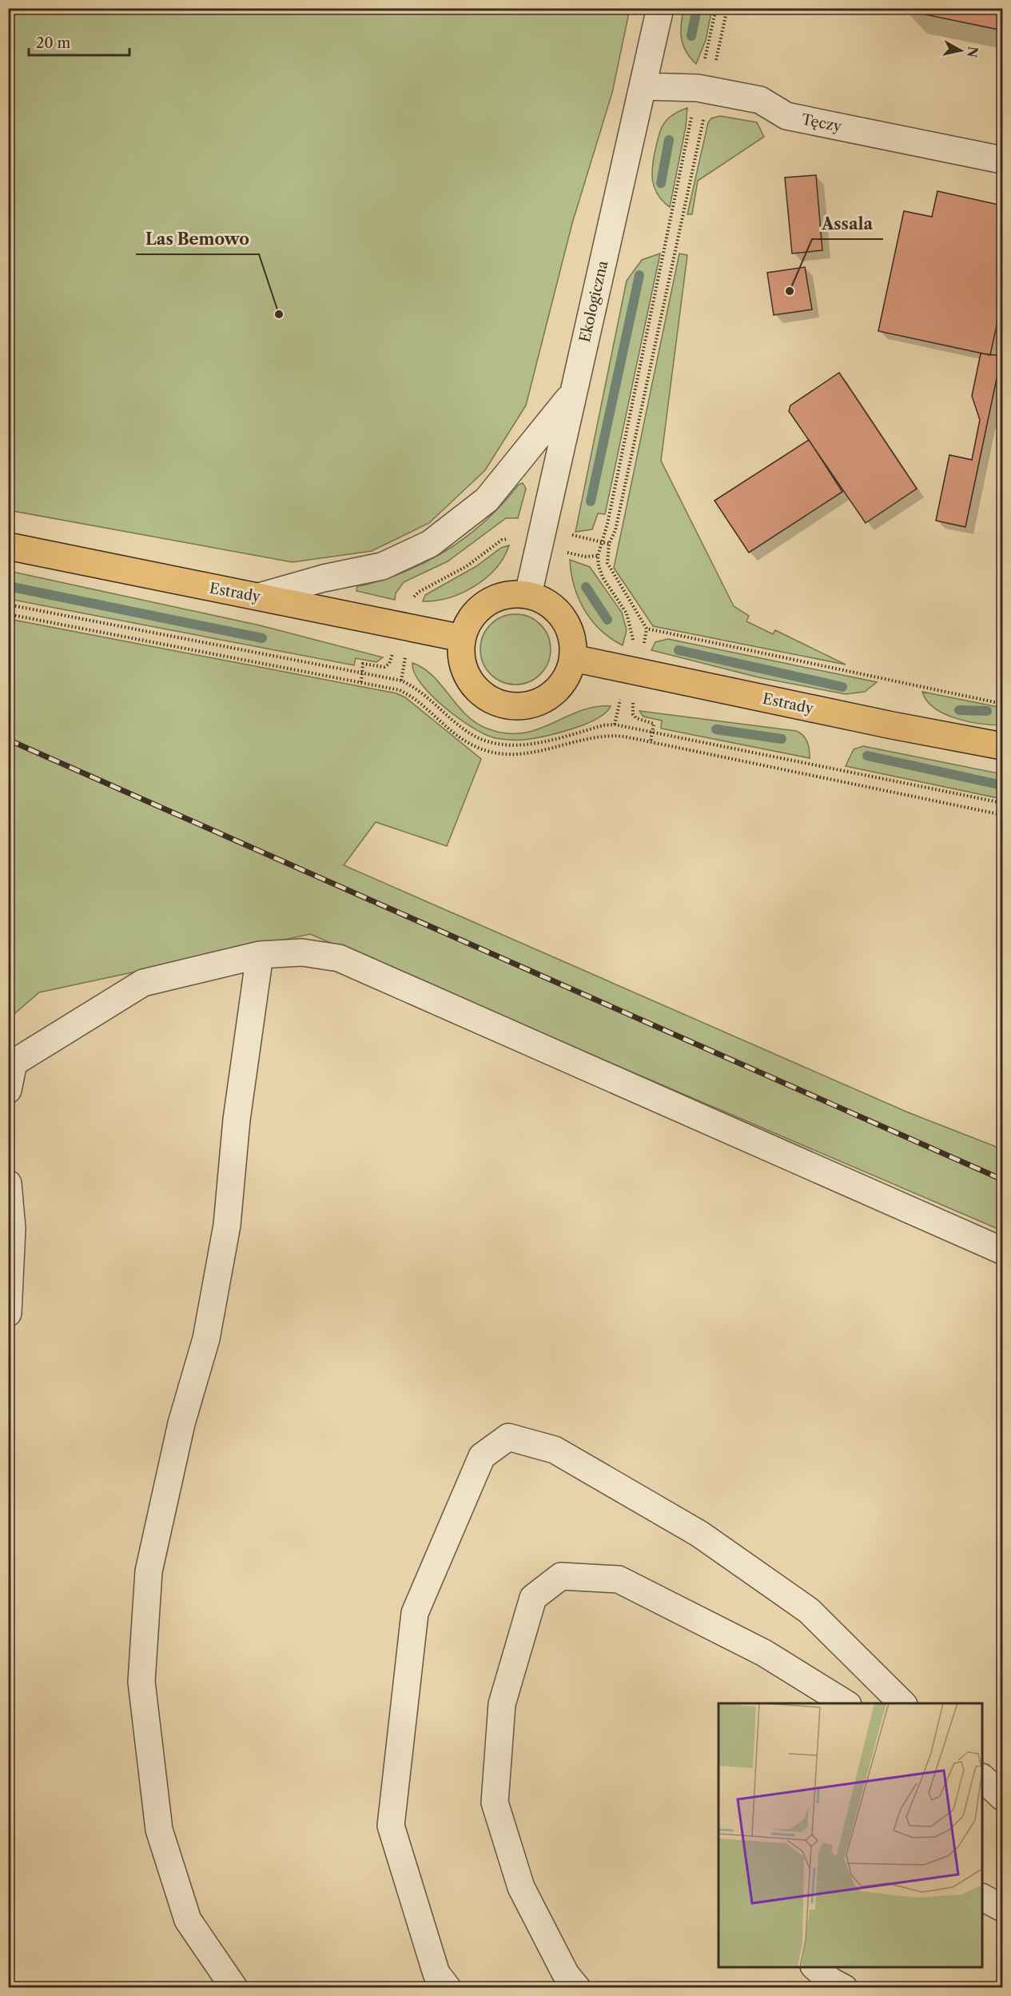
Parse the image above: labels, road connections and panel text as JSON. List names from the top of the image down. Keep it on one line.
{"streets":{"main road":["Estrady"],"street":["Tęczy","Ekologiczna"]},"crossings":[["Tęczy","Ekologiczna"],["Ekologiczna","Estrady"]],"places":["Assala","Las Bemowo"],"scale_bar":"20 m","north":"right"}
